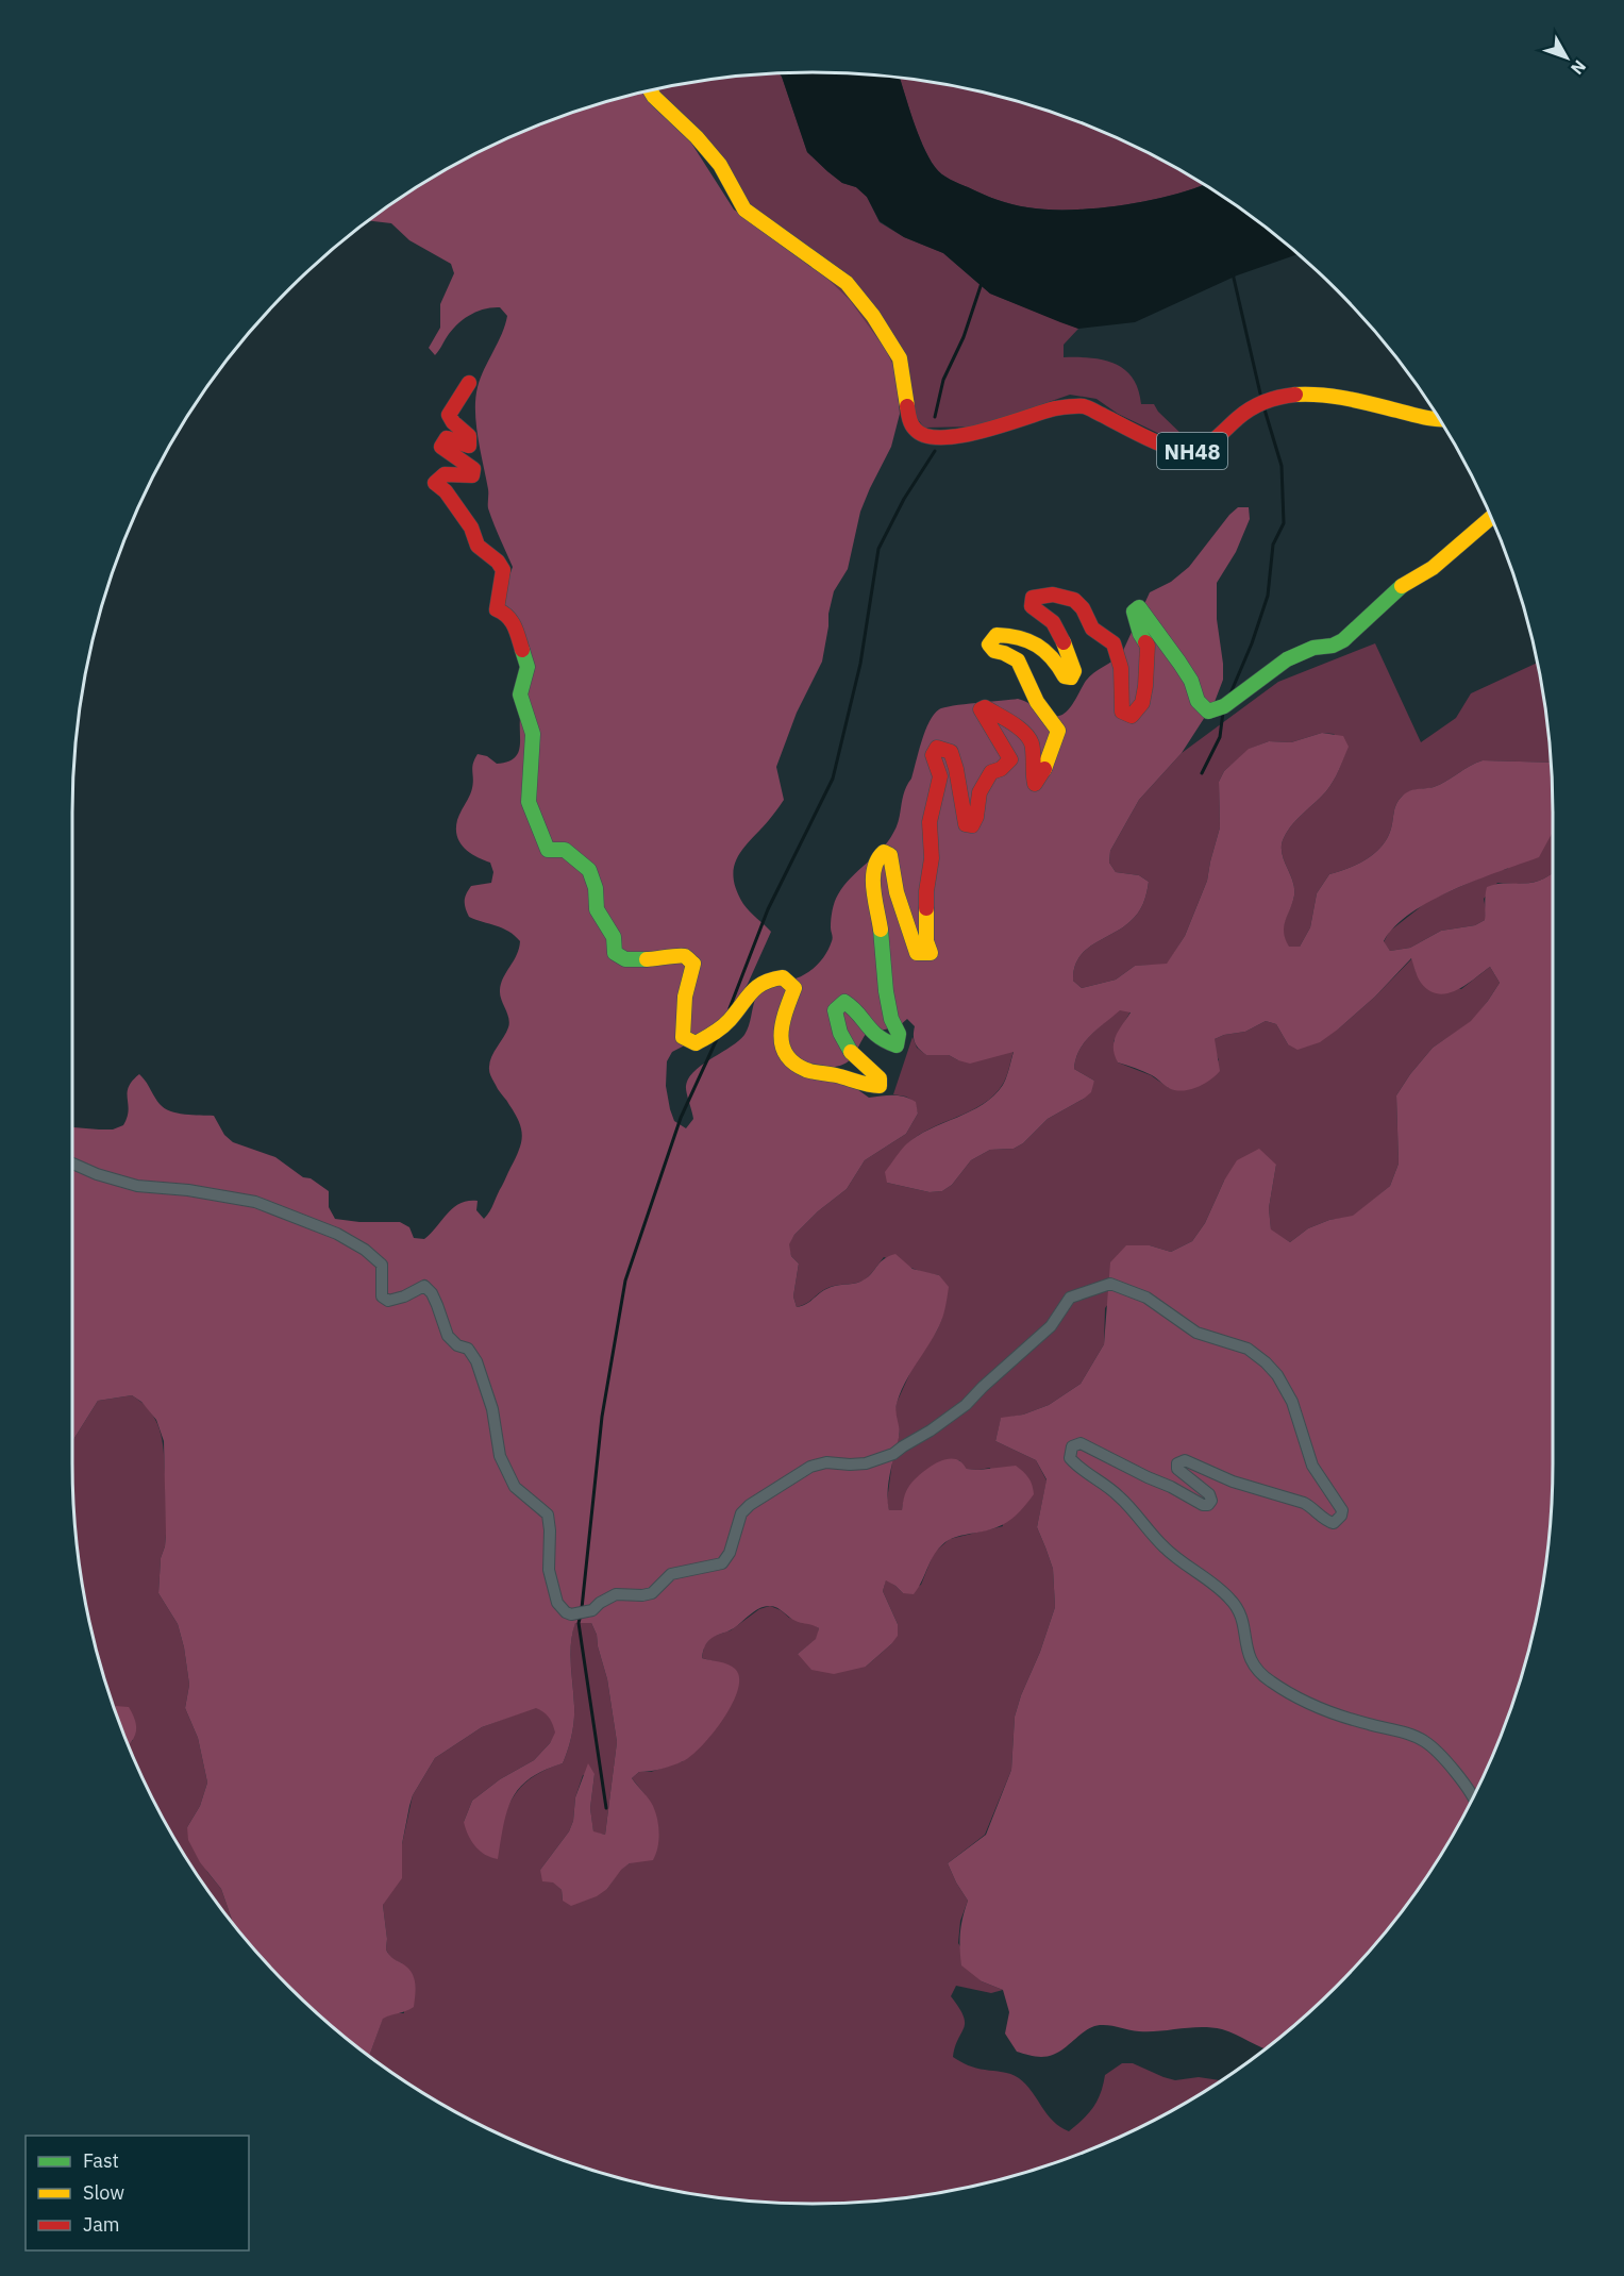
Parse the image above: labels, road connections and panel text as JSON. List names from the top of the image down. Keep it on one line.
{"streets":{"main road":["NH48"]},"legend":["Fast","Slow","Jam"],"north":"bottom right"}
